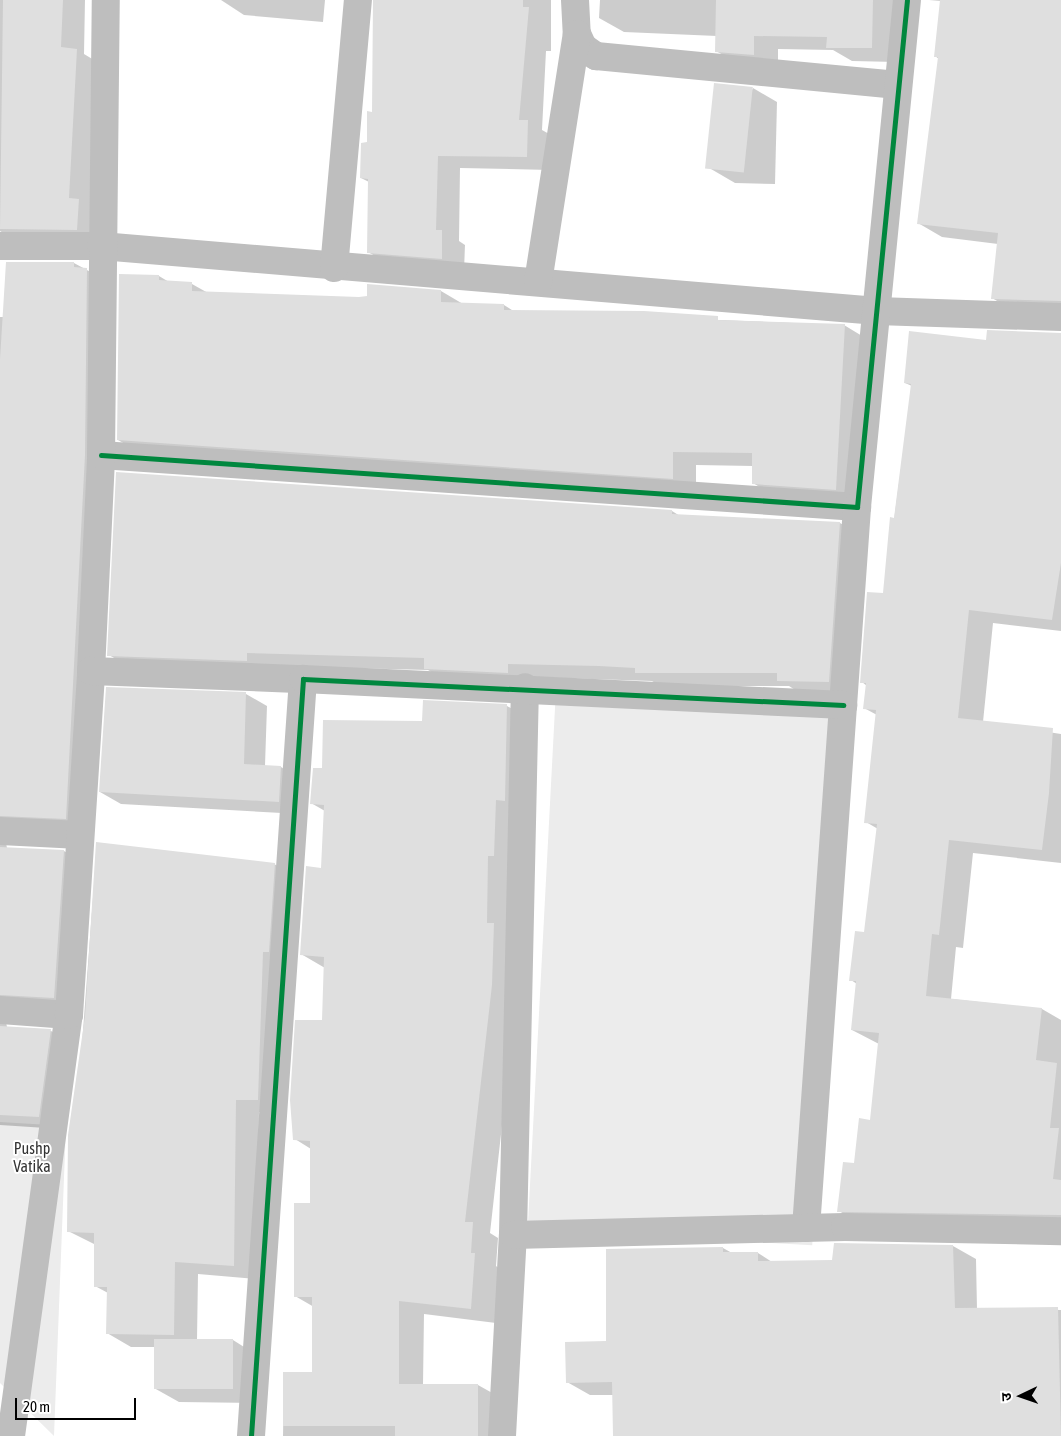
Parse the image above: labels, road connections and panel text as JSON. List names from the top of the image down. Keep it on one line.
{"parks":["Pushp Vatika"],"scale_bar":"20 m","north":"left"}
